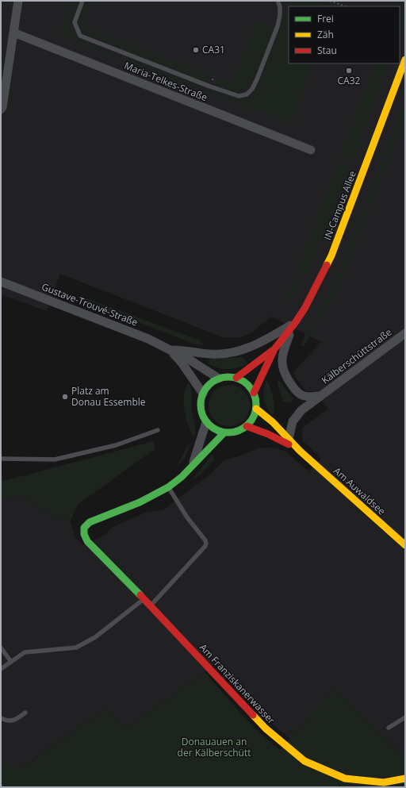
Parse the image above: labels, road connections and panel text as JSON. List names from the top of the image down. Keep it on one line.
{"streets":{"street":["Maria-Telkes-Straße","IN-Campus Allee","Gustave-Trouvé-Straße","Kälberschüttstraße","Am Auwaldsee","Am Franziskanerwasser"]},"crossings":[["IN-Campus Allee","Gustave-Trouvé-Straße"],["IN-Campus Allee","Kälberschüttstraße"],["IN-Campus Allee","Am Auwaldsee"],["Gustave-Trouvé-Straße","Kälberschüttstraße"],["Gustave-Trouvé-Straße","Am Auwaldsee"],["Kälberschüttstraße","Am Auwaldsee"]],"parks":["Donauauen an der Kälberschütt"],"places":["CA31","CA32","Platz am Donau Essemble"],"legend":["Frei","Zäh","Stau"]}
